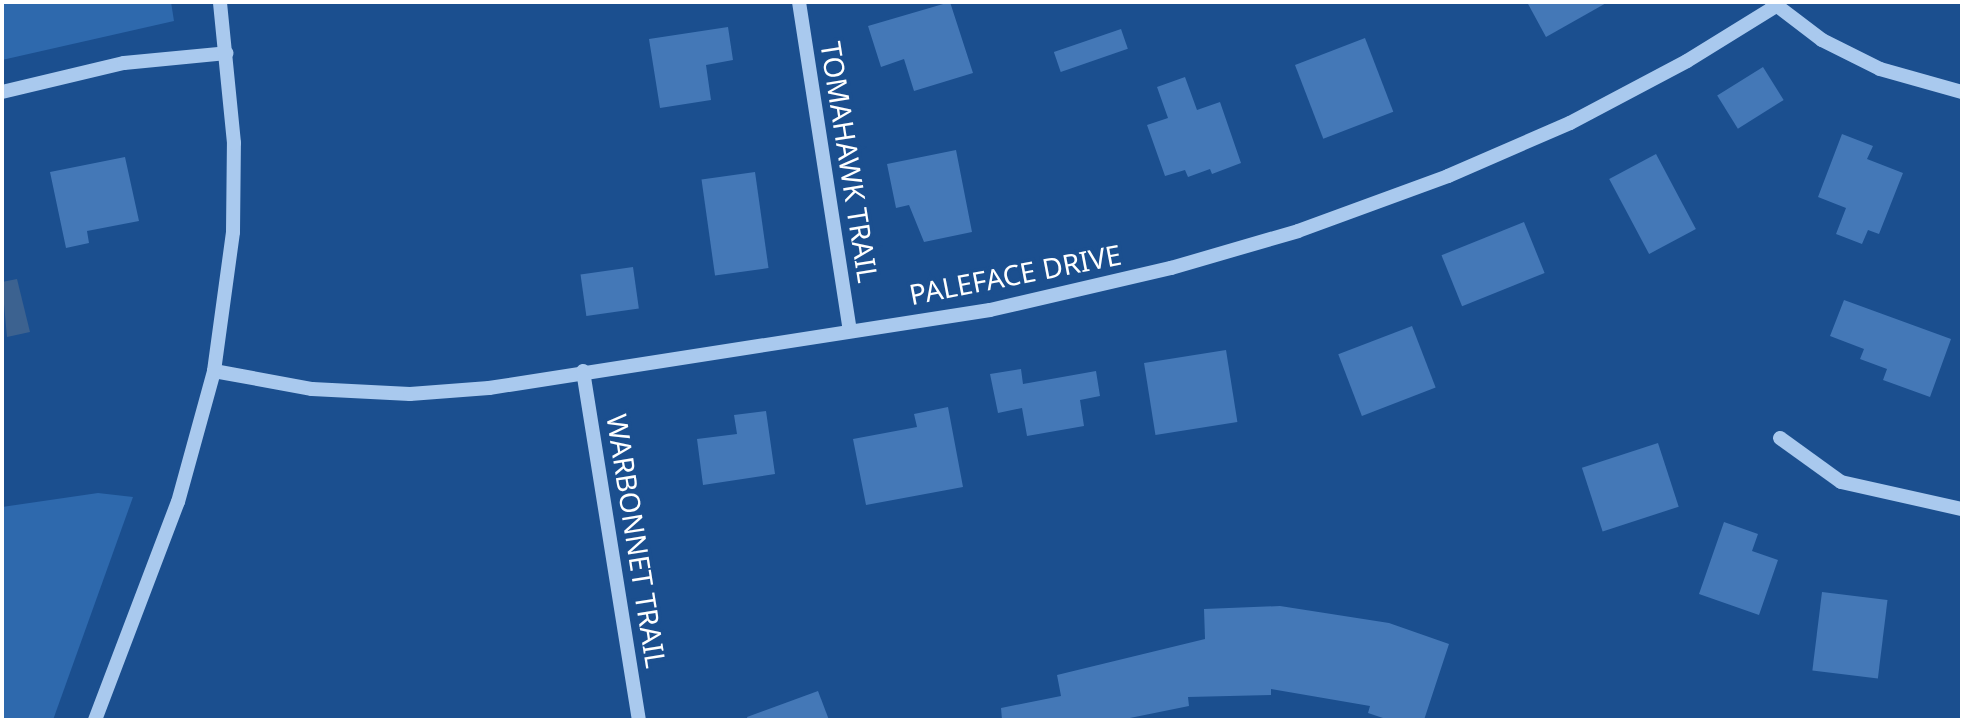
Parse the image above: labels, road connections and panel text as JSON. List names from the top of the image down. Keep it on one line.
{"streets":{"street":["TOMAHAWK TRAIL","PALEFACE DRIVE","WARBONNET TRAIL"]},"crossings":[["TOMAHAWK TRAIL","PALEFACE DRIVE"],["PALEFACE DRIVE","WARBONNET TRAIL"]]}
